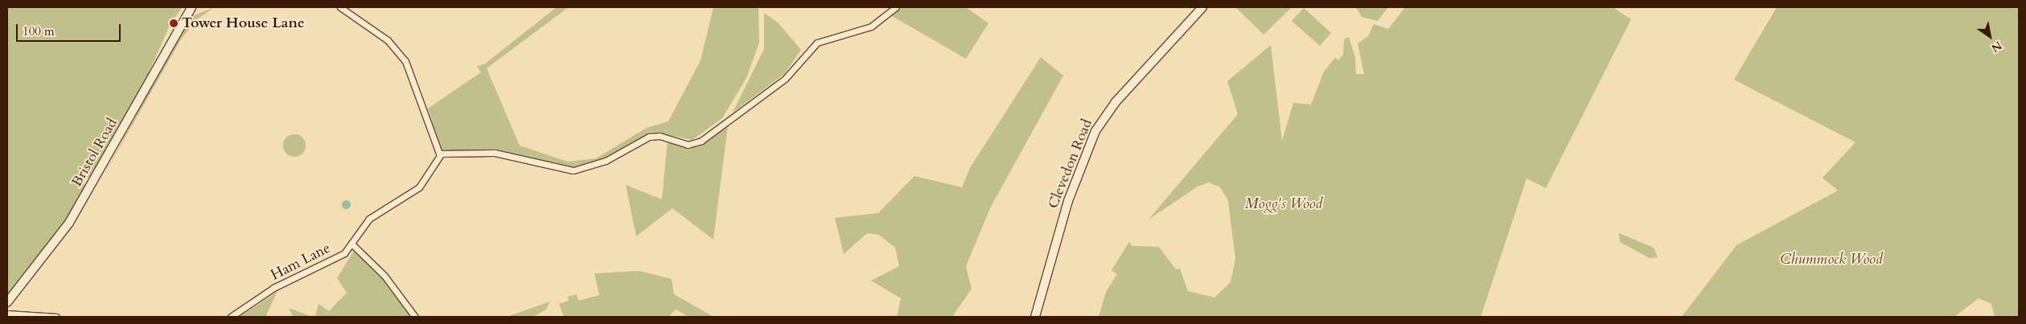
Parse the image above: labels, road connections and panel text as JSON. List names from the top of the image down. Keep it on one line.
{"streets":{"main road":["Bristol Road","Clevedon Road"],"street":["Ham Lane"]},"parks":["Mogg's Wood","Chummock Wood"],"places":["Tower House Lane"],"scale_bar":"100 m","north":"bottom right"}
